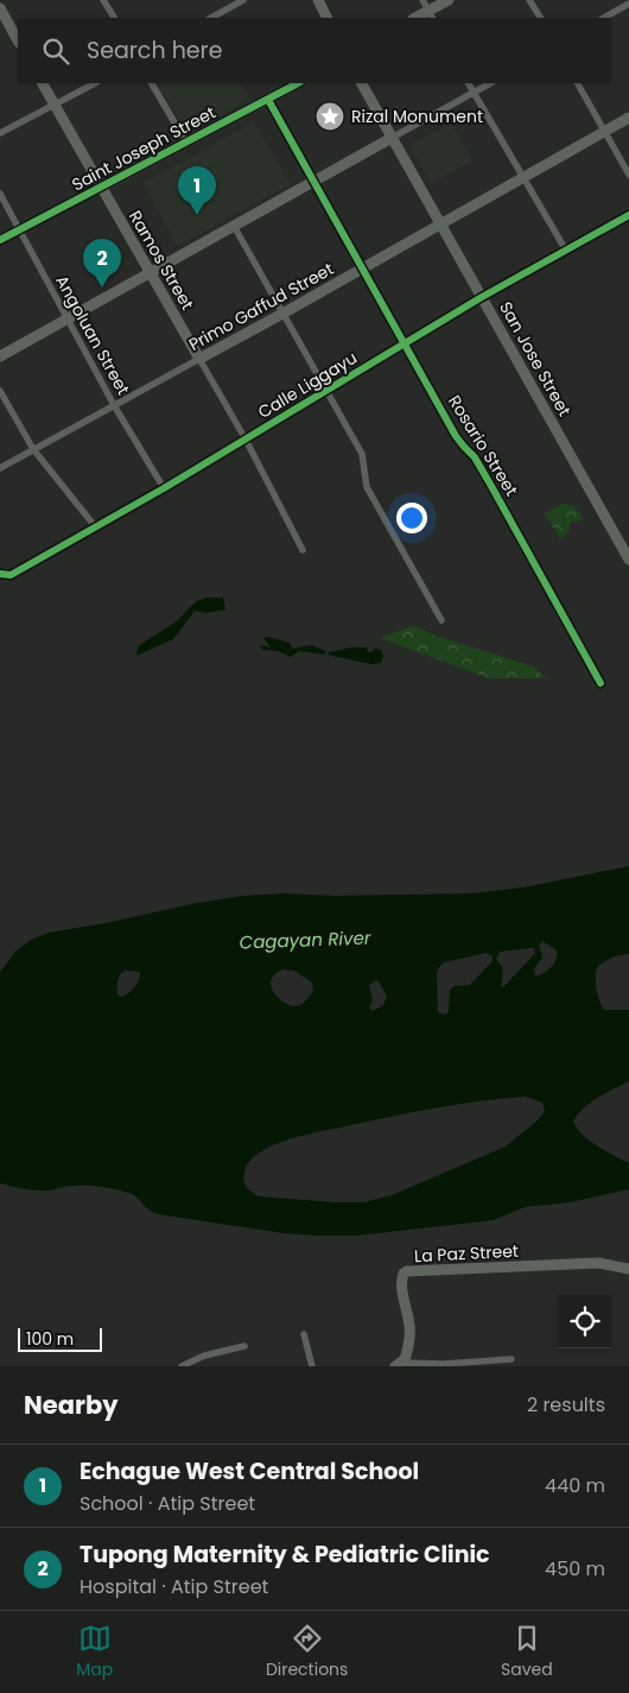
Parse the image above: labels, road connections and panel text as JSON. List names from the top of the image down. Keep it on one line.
{"streets":{"main road":["Saint Joseph Street","Ramos Street","Primo Gaffud Street","San Jose Street","La Paz Street"],"street":["Angoluan Street","Calle Liggayu","Rosario Street"]},"crossings":[["Saint Joseph Street","Ramos Street"],["Saint Joseph Street","Angoluan Street"],["Saint Joseph Street","Rosario Street"],["Ramos Street","Primo Gaffud Street"],["Ramos Street","Calle Liggayu"],["Primo Gaffud Street","Angoluan Street"],["Primo Gaffud Street","San Jose Street"],["Primo Gaffud Street","Rosario Street"],["Angoluan Street","Calle Liggayu"],["San Jose Street","Calle Liggayu"],["Calle Liggayu","Rosario Street"]],"water":["Cagayan River"],"places":{"place":["Rizal Monument"]},"scale_bar":"100 m","page":{"search":"Search here","pins":["1","2"],"scale":"100 m","heading":["Nearby","2 results"],"list":[{"mark":"1","name":"Echague West Central School","note":"School · Atip Street","value":"440 m"},{"mark":"2","name":"Tupong Maternity & Pediatric Clinic","note":"Hospital · Atip Street","value":"450 m"}],"nav":["Map","Directions","Saved"]}}
